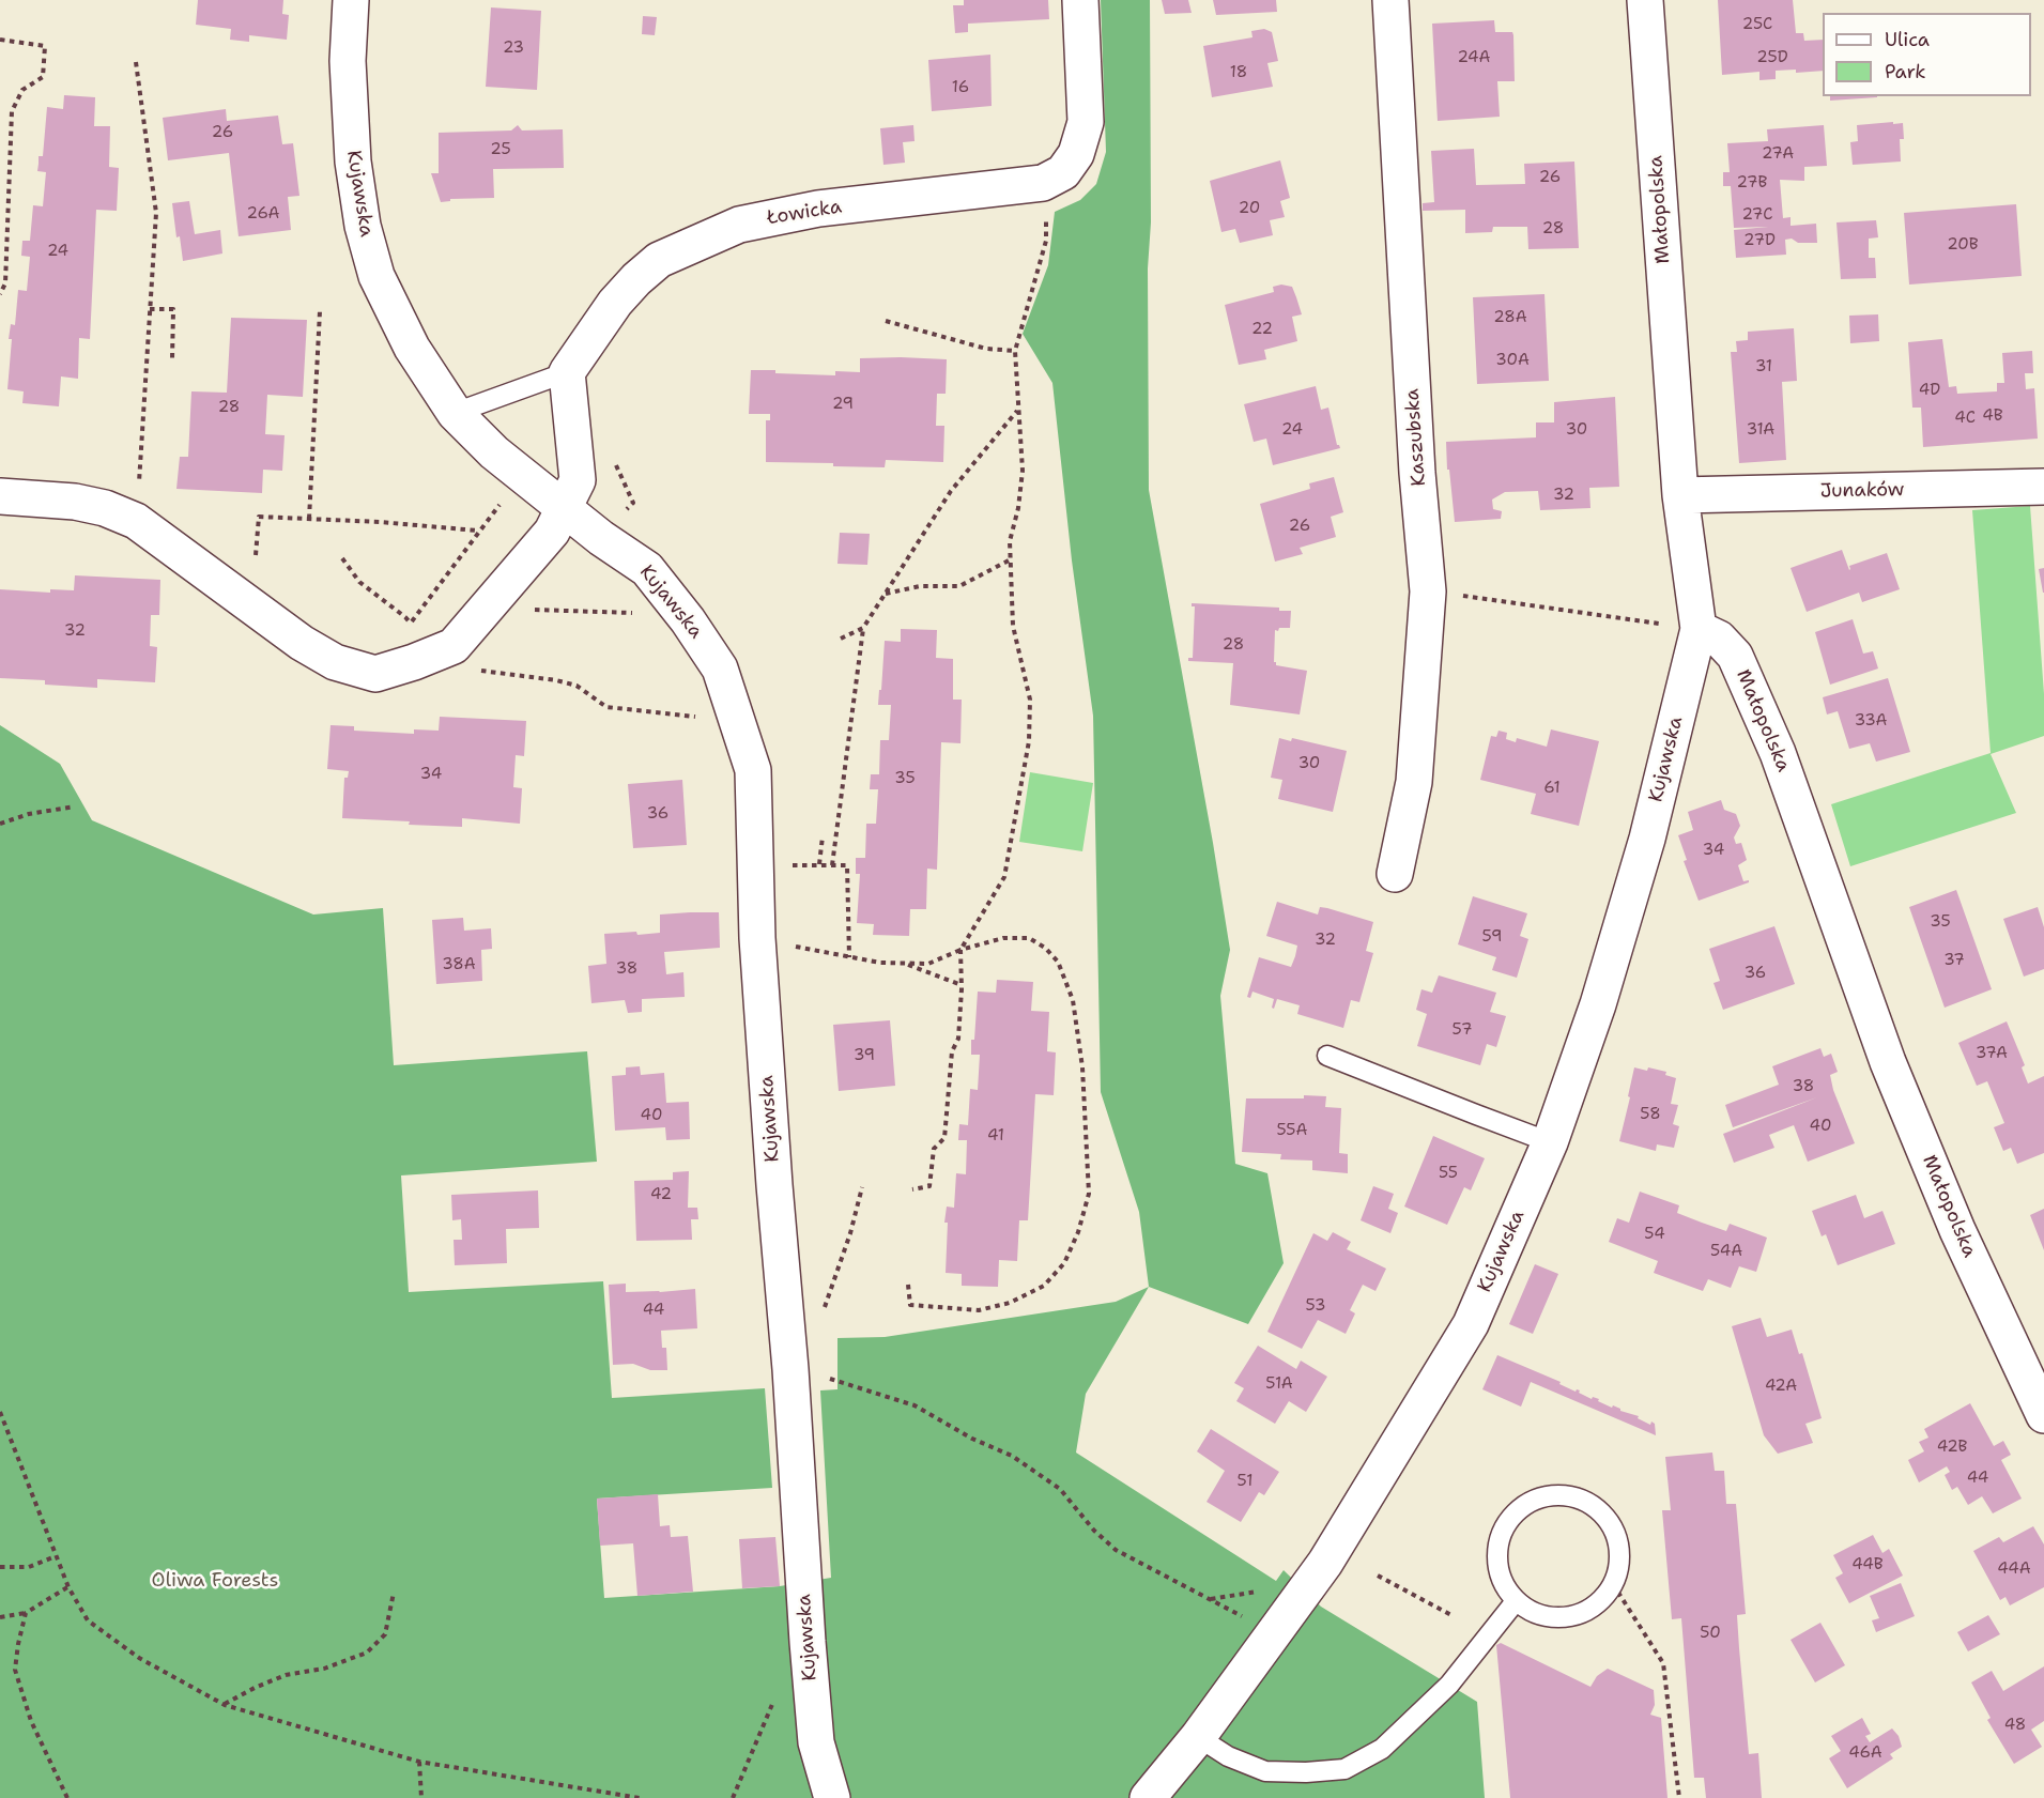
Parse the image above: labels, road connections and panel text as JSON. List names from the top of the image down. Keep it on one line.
{"streets":{"street":["Kujawska","Małopolska","Łowicka","Kaszubska","Junaków"]},"crossings":[["Kujawska","Małopolska"],["Małopolska","Junaków"]],"parks":["Oliwa Forests"],"house_numbers":["25C","23","24A","25D","18","16","26","25","27A","26","27B","20","26A","27C","28","27D","20B","24","28A","22","30A","31","4D","29","28","4B","4C","24","30","31A","32","26","32","28","33A","30","34","35","61","36","34","35","59","32","37","38A","38","36","57","37A","39","38","58","40","40","55A","41","55","42","54","54A","53","44","51A","42A","42B","44","51","44B","44A","50","48","46A"],"legend":["Ulica","Park"]}
